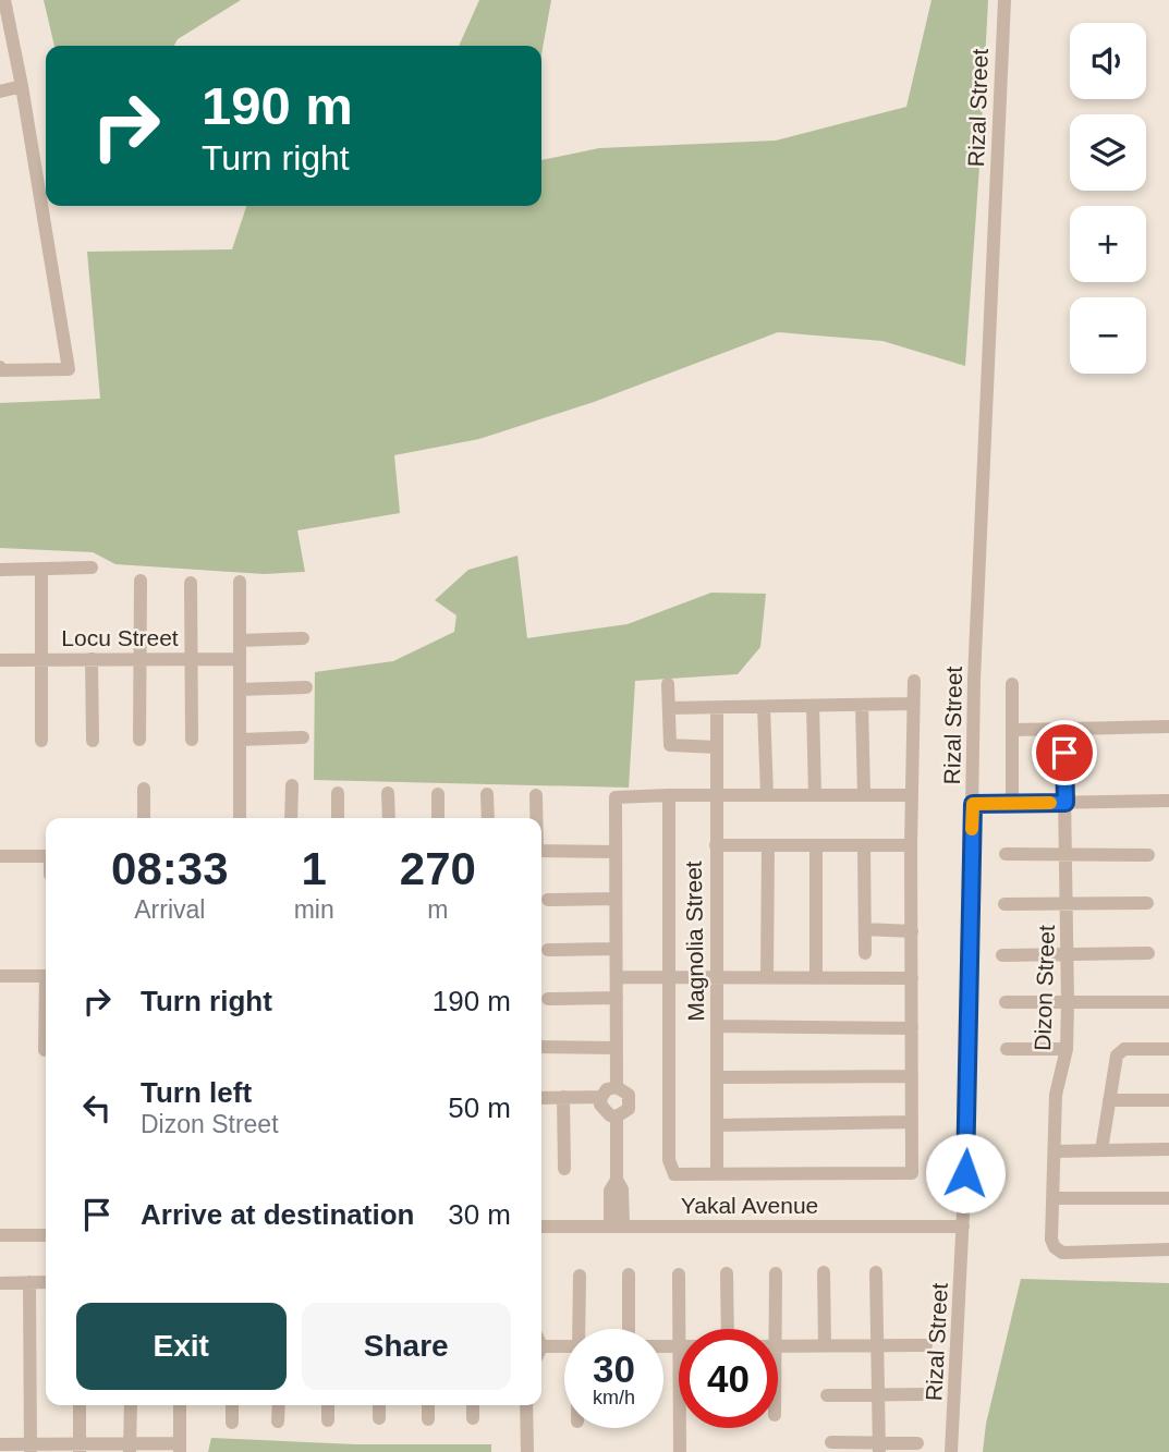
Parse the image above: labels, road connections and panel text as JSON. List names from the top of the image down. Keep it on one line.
{"streets":{"street":["Rizal Street","Locu Street","Magnolia Street","Dizon Street","Yakal Avenue"]},"crossings":[["Rizal Street","Yakal Avenue"]],"page":{"map_buttons":["+","−"],"turn":["190 m","Turn right"],"eta":["08:33","Arrival","1","min","270","m"],"list":[{"name":"Turn right","value":"190 m"},{"name":"Turn left","note":"Dizon Street","value":"50 m"},{"name":"Arrive at destination","value":"30 m"}],"buttons":["Exit","Share"],"speed":"30 km/h","limit":"40"}}
